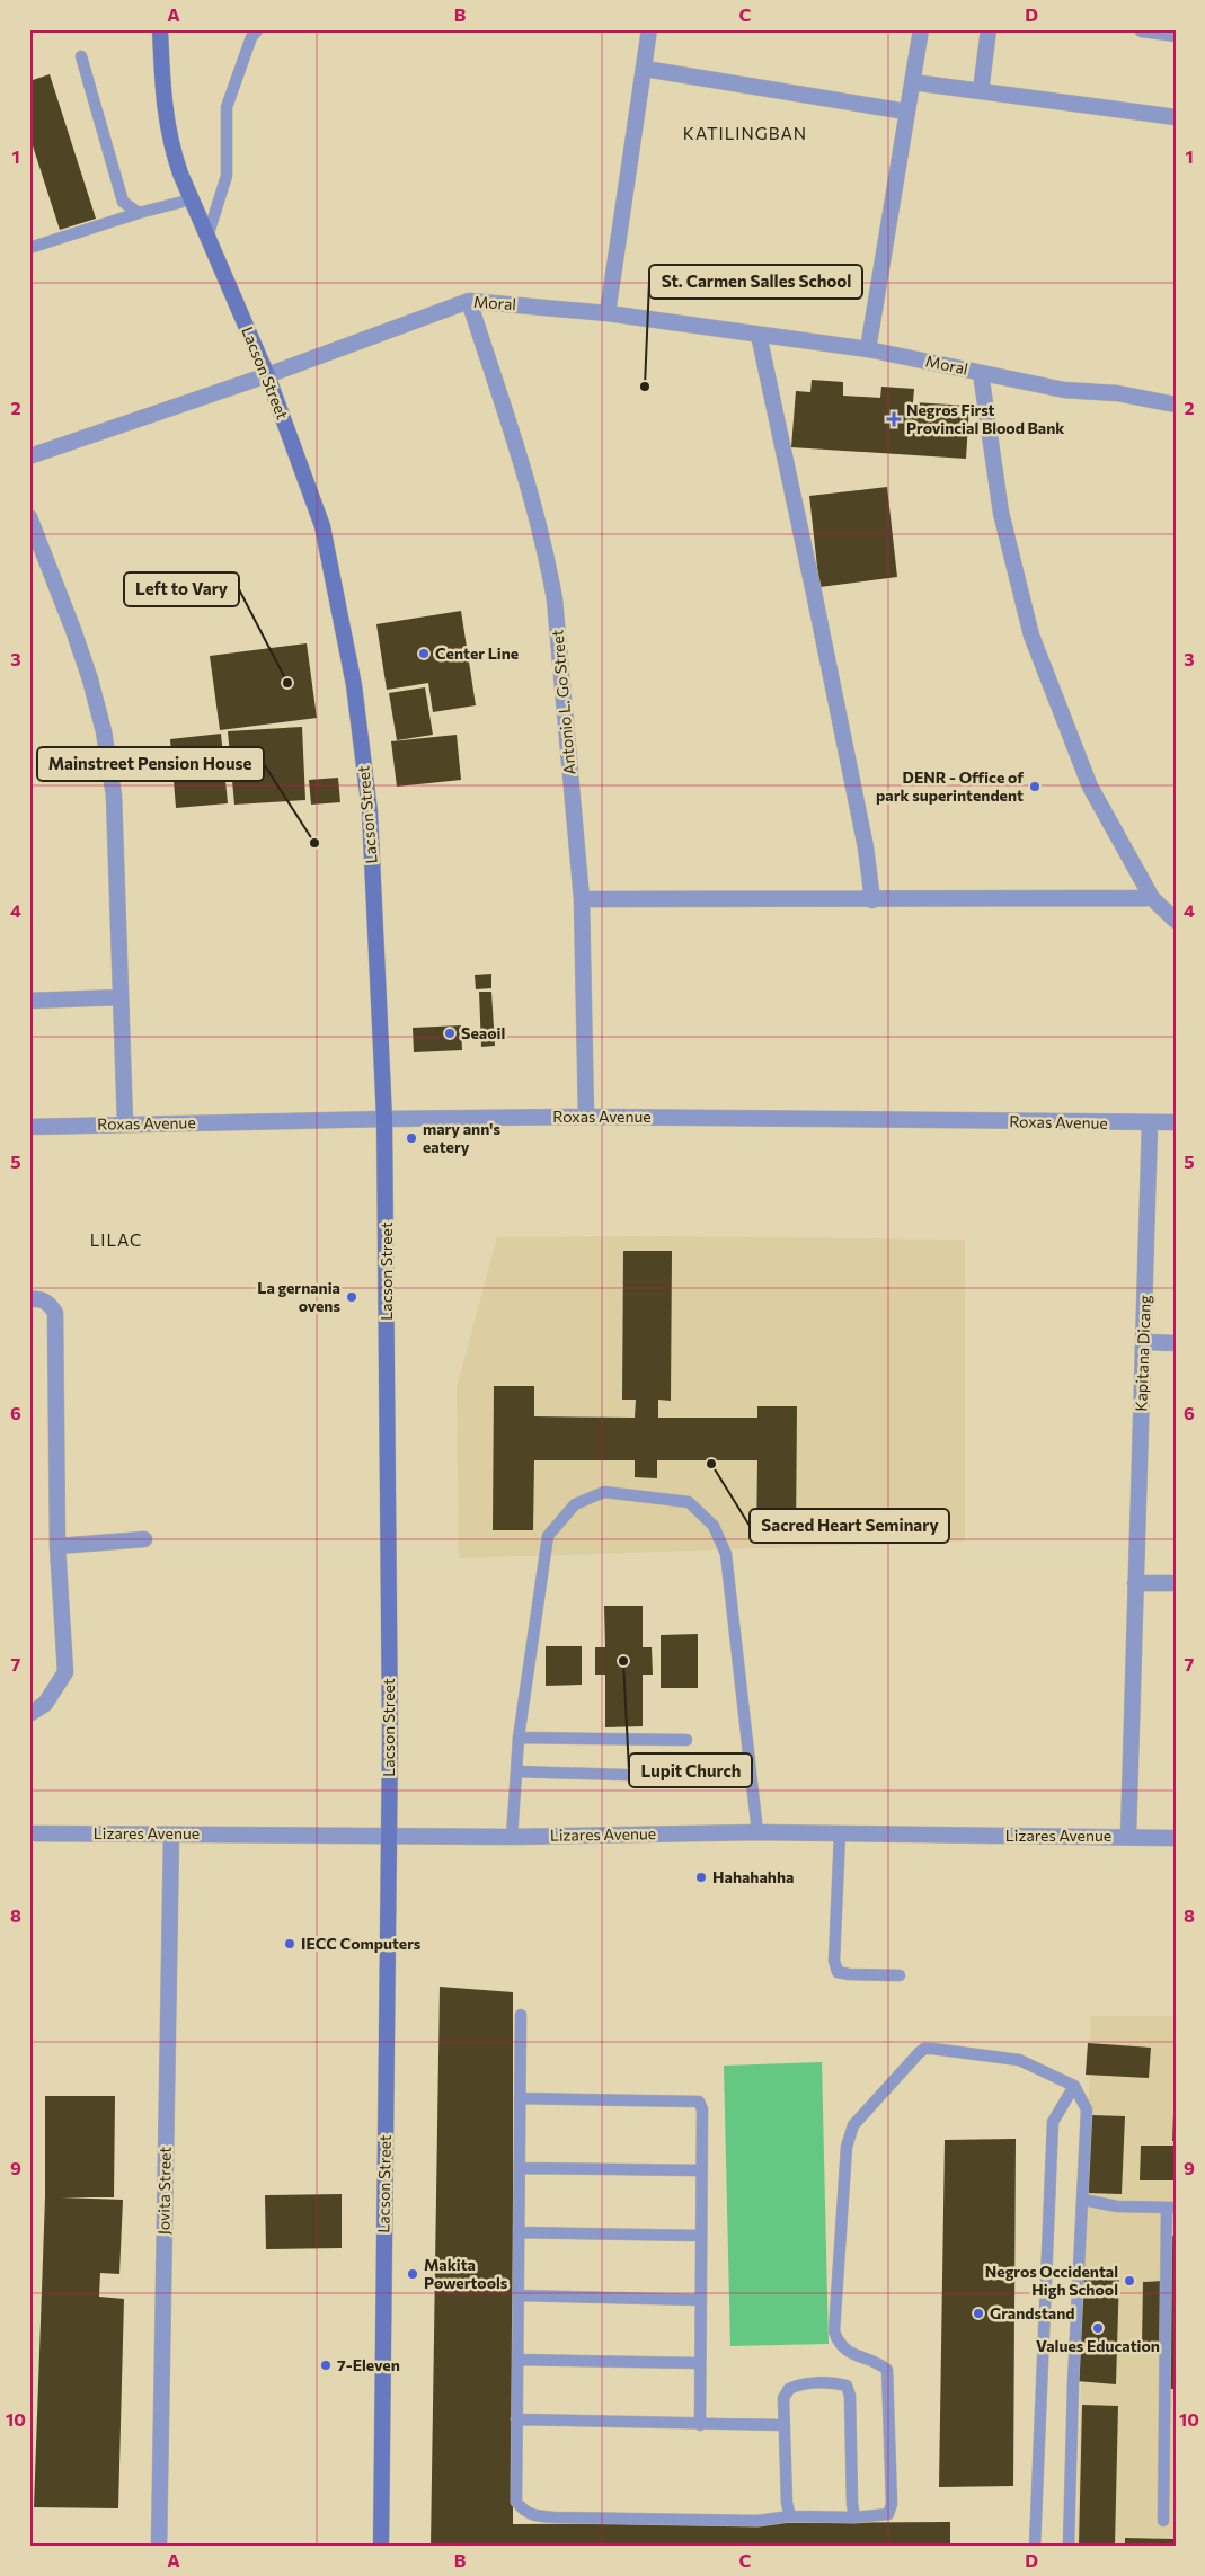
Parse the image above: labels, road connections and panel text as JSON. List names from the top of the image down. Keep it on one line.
{"streets":{"main road":["Lacson Street"],"street":["Moral","Antonio L. Go Street","Roxas Avenue","Kapitana Dicang","Lizares Avenue","Jovita Street"]},"crossings":[["Moral","Lacson Street"],["Moral","Antonio L. Go Street"],["Lacson Street","Roxas Avenue"],["Lacson Street","Lizares Avenue"],["Antonio L. Go Street","Roxas Avenue"],["Roxas Avenue","Kapitana Dicang"],["Kapitana Dicang","Lizares Avenue"],["Lizares Avenue","Jovita Street"]],"districts":["KATILINGBAN","LILAC"],"places":{"other":["St. Carmen Salles School","Center Line","Left to Vary","DENR - Office of park superintendent","Mainstreet Pension House","Seaoil","mary ann's eatery","La gernania ovens","Sacred Heart Seminary","Lupit Church","Hahahahha","IECC Computers","Makita Powertools","Negros Occidental High School","Grandstand","Values Education","7-Eleven"],"health":["Negros First Provincial Blood Bank"]},"grid":{"columns":["A","B","C","D"],"rows":["1","2","3","4","5","6","7","8","9","10"]}}
